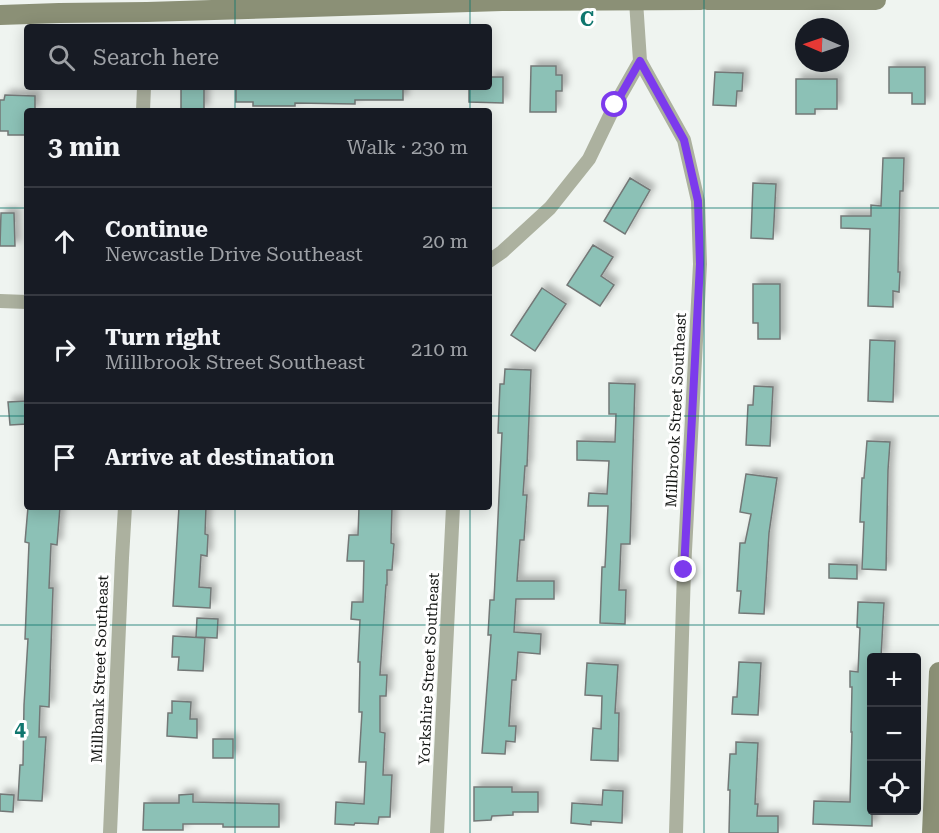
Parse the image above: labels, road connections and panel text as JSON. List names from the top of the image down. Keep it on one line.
{"streets":{"street":["Millbrook Street Southeast","Millbank Street Southeast","Yorkshire Street Southeast"]},"north":"left","page":{"search":"Search here","heading":["3 min","Walk · 230 m"],"list":[["Continue","Newcastle Drive Southeast","20 m"],["Turn right","Millbrook Street Southeast","210 m"],"Arrive at destination"],"map_buttons":["+","−"]},"grid":{"columns":["C"],"rows":["4"]}}
